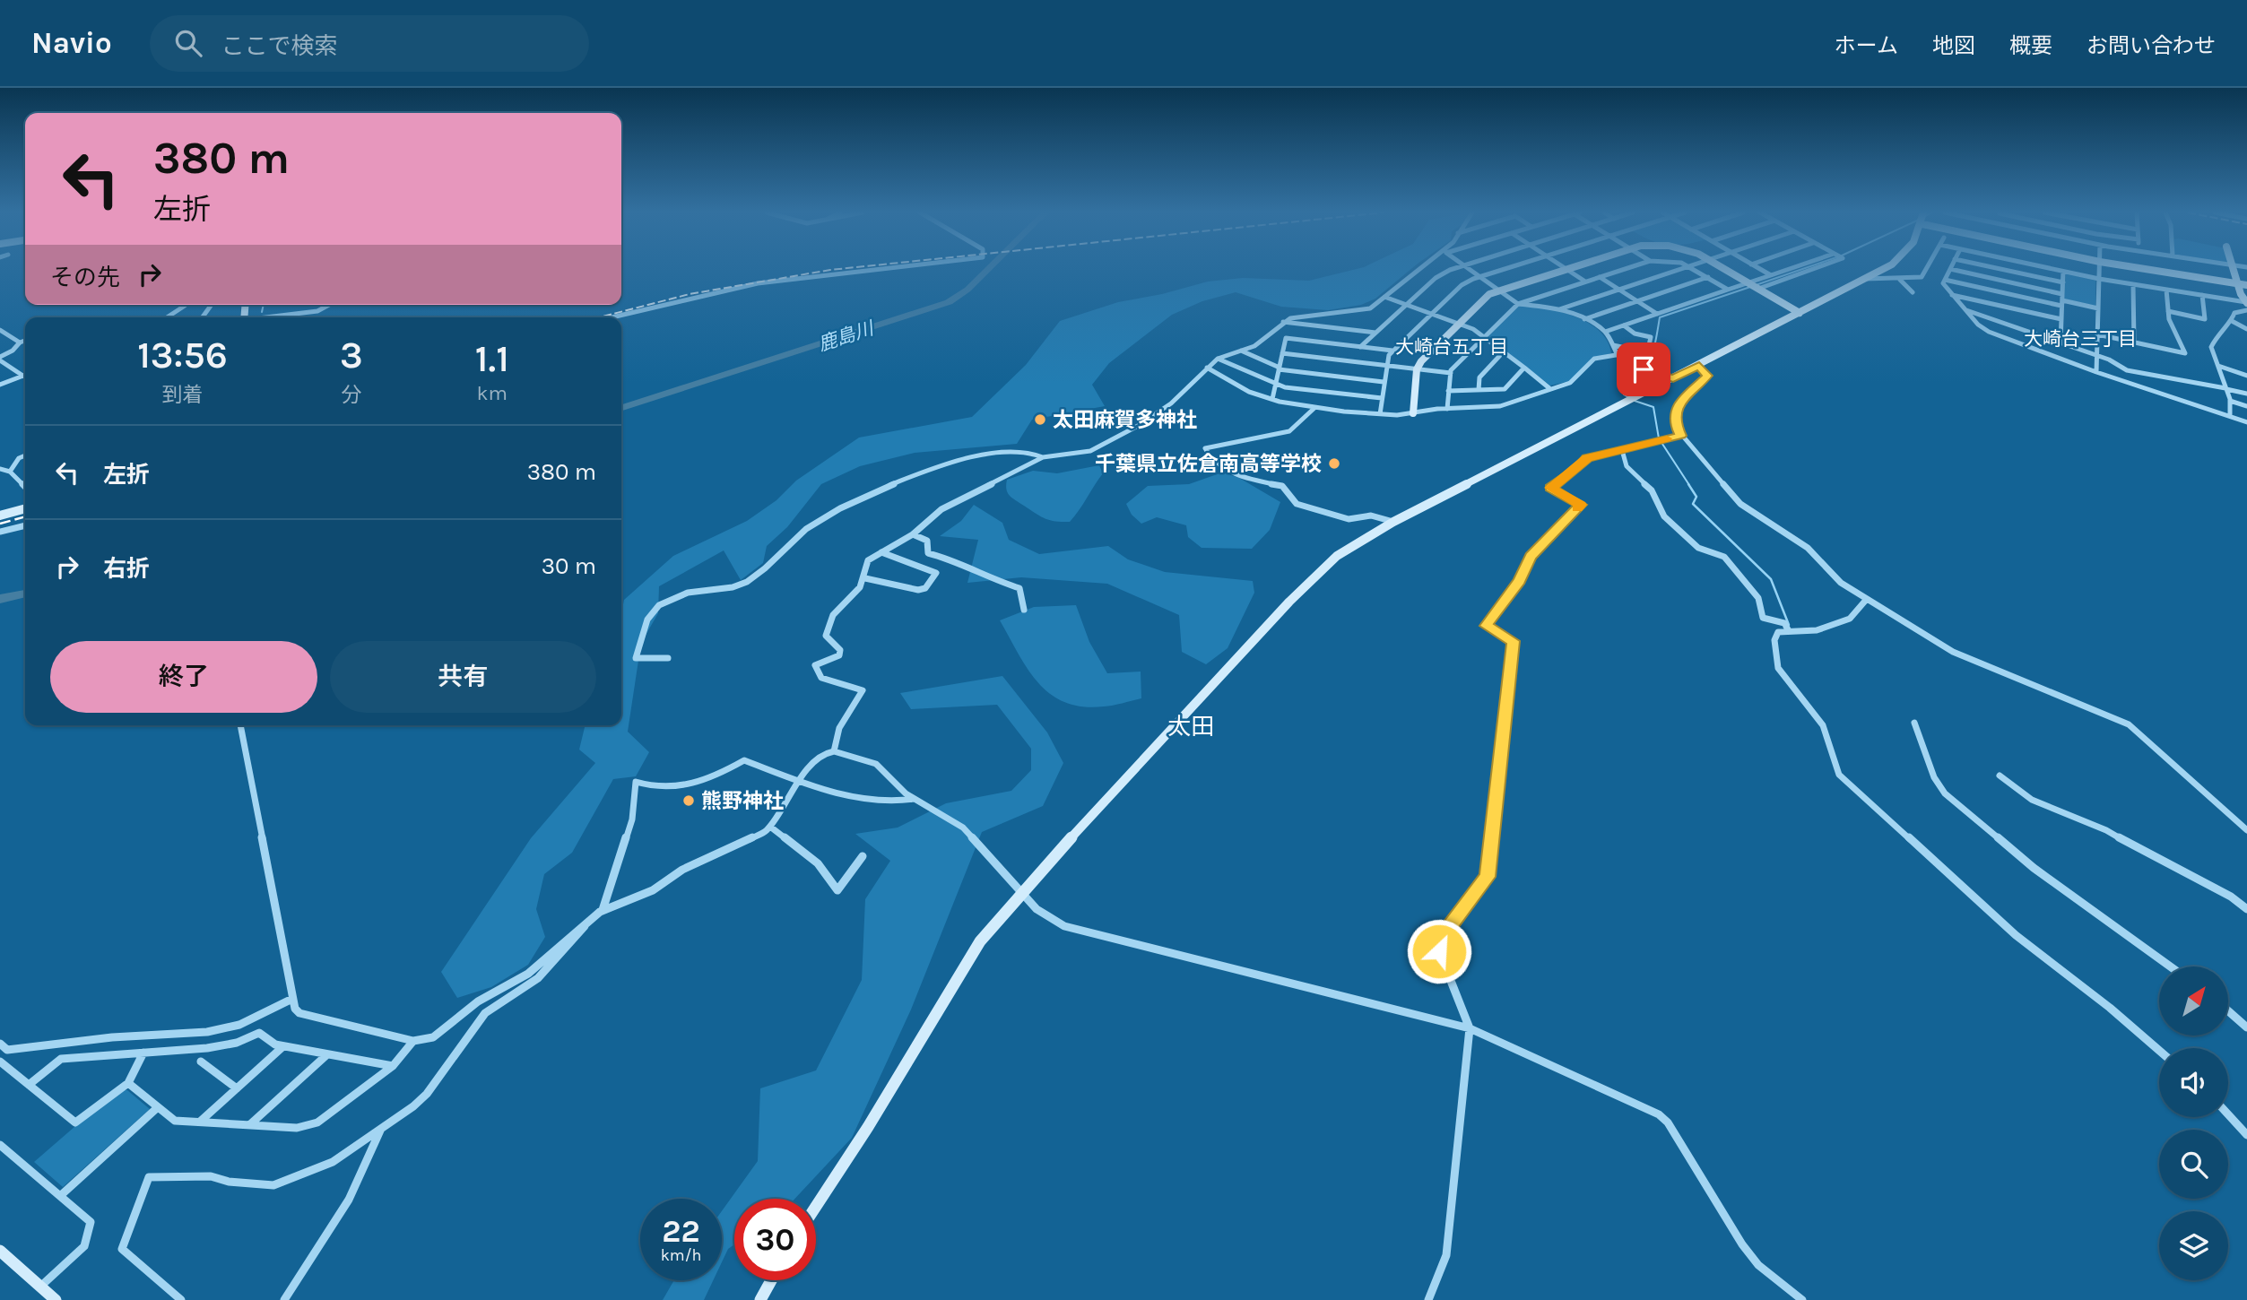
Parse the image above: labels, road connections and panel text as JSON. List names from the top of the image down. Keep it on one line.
{"districts":["大崎台三丁目","大崎台五丁目","太田"],"water":["鹿島川"],"places":["太田麻賀多神社","千葉県立佐倉南高等学校","熊野神社"],"north":"top right","page":{"header":"Navio","search":"ここで検索","nav":["ホーム","地図","概要","お問い合わせ"],"turn":["380 m","左折"],"then":"その先","eta":["13:56","到着","3","分","1.1","km"],"list":[{"name":"左折","value":"380 m"},{"name":"右折","value":"30 m"}],"buttons":["終了","共有"],"speed":"22 km/h","limit":"30"}}
